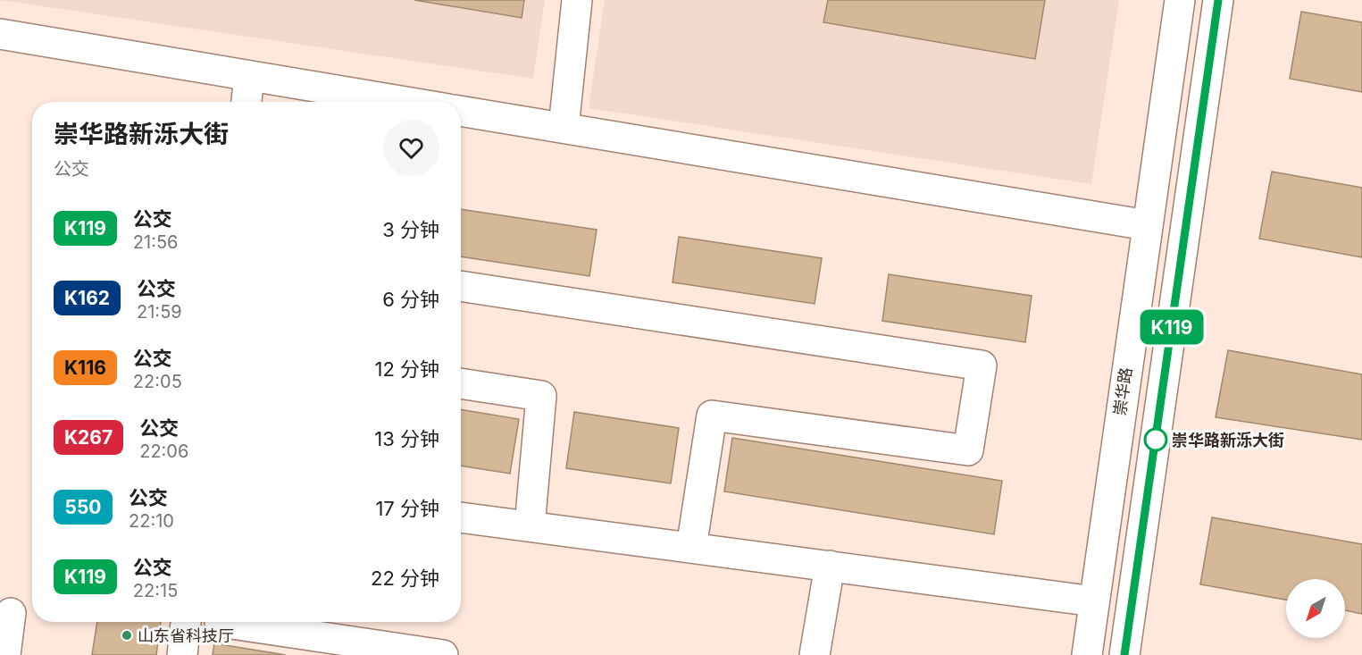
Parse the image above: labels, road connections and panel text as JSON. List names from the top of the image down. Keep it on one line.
{"streets":{"street":["崇华路"]},"places":["崇华路新泺大街","山东省科技厅"],"lines":["bus line K119"],"north":"bottom left","page":{"on_map":"K119","heading":["崇华路新泺大街","公交"],"list":[{"mark":"K119","name":"公交","note":"21:56","value":"3 分钟"},{"mark":"K162","name":"公交","note":"21:59","value":"6 分钟"},{"mark":"K116","name":"公交","note":"22:05","value":"12 分钟"},{"mark":"K267","name":"公交","note":"22:06","value":"13 分钟"},{"mark":"550","name":"公交","note":"22:10","value":"17 分钟"},{"mark":"K119","name":"公交","note":"22:15","value":"22 分钟"}]}}
